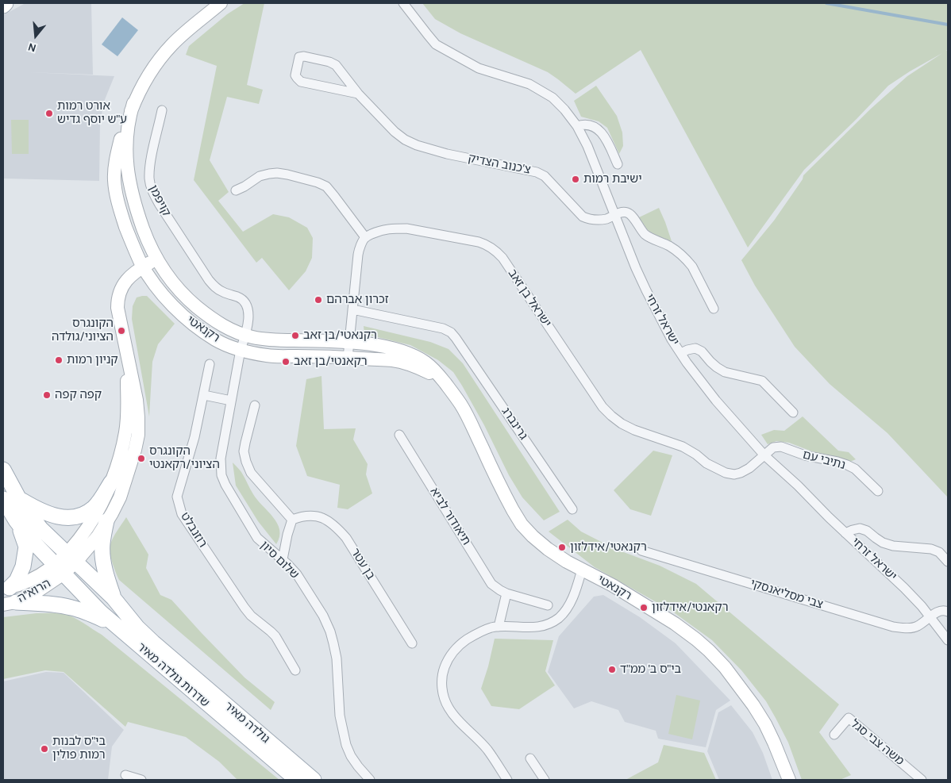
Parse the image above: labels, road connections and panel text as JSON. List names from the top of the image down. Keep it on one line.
{"streets":{"main road":["שדרות גולדה מאיר","גולדה מאיר"],"street":["צ'כנוב הצדיק","קויפמן","ישראל בן זאב","ישראל זרחי","רקנאטי","גרינברג","נתיבי עם","תיאודור לביא","רוזנבלט","שלום סיון","בן עטר","הרוא''ה","צבי מסליאנסקי","משה צבי סגל"]},"crossings":[["צ'כנוב הצדיק","ישראל זרחי"],["קויפמן","רקנאטי"],["קויפמן","שלום סיון"],["ישראל בן זאב","ישראל זרחי"],["ישראל בן זאב","נתיבי עם"],["ישראל זרחי","נתיבי עם"],["ישראל זרחי","צבי מסליאנסקי"],["רקנאטי","שלום סיון"],["הרוא''ה","שדרות גולדה מאיר"]],"places":["אורט רמות ע\"ש יוסף גדיש","ישיבת רמות","זכרון אברהם","הקונגרס הציוני/גולדה","רקנאטי/בן זאב","קניון רמות","רקאנטי/בן זאב","קפה קפה","הקונגרס הציוני/רקאנטי","רקנאטי/אידלזון","רקאנטי/אידלזון","בי\"ס ב' ממ\"ד","בי\"ס לבנות רמות פולין"],"north":"bottom"}
